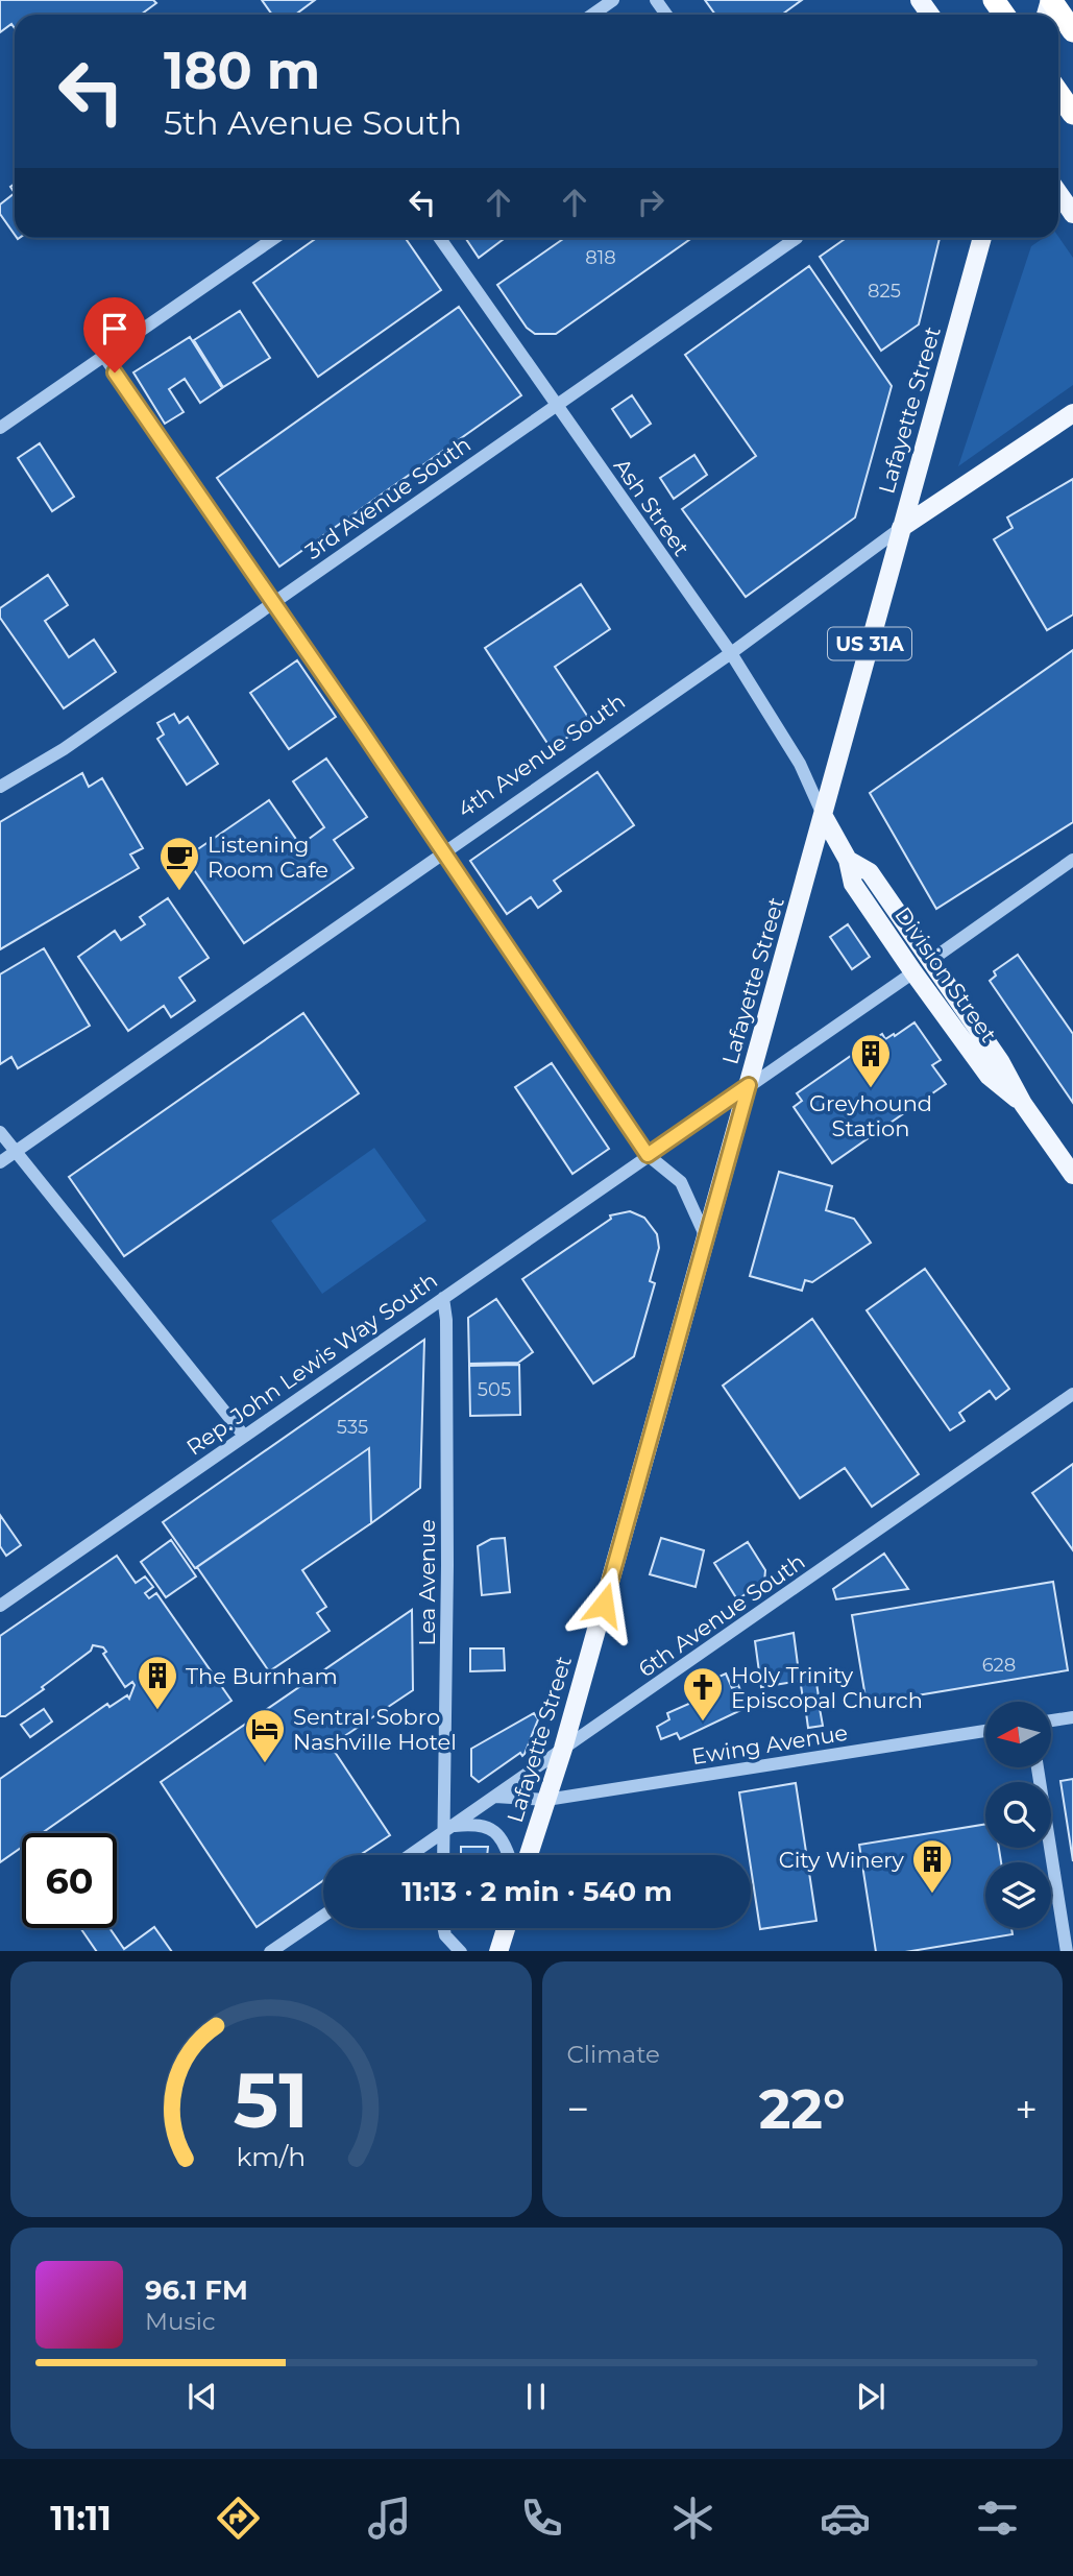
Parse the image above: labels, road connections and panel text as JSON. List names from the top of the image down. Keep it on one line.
{"streets":{"main road":["Lafayette Street","US 31A","4th Avenue South","Division Street"],"street":["3rd Avenue South","Ash Street","Rep. John Lewis Way South","Lea Avenue","6th Avenue South","Ewing Avenue"]},"crossings":[["Lafayette Street","Ash Street"],["Lafayette Street","4th Avenue South"],["Lafayette Street","Division Street"],["Lafayette Street","Rep. John Lewis Way South"],["Lafayette Street","6th Avenue South"],["Lafayette Street","Ewing Avenue"],["3rd Avenue South","Ash Street"],["Ash Street","4th Avenue South"],["Ash Street","Division Street"],["Division Street","Rep. John Lewis Way South"],["Rep. John Lewis Way South","Lea Avenue"],["Lea Avenue","6th Avenue South"],["6th Avenue South","Ewing Avenue"]],"places":{"cafe":["Listening Room Cafe"],"building":["Greyhound Station","The Burnham","City Winery"],"church":["Holy Trinity Episcopal Church"],"hotel":["Sentral Sobro Nashville Hotel"]},"house_numbers":["818","825","505","535","628"],"north":"left","page":{"turn":["180 m","5th Avenue South"],"limit":"60","trip":"11:13 · 2 min · 540 m","tile":"Climate","heat":["−","22°","+"],"song":["96.1 FM","Music"],"tabs":"11:11","gauge":["51","km/h"]}}
